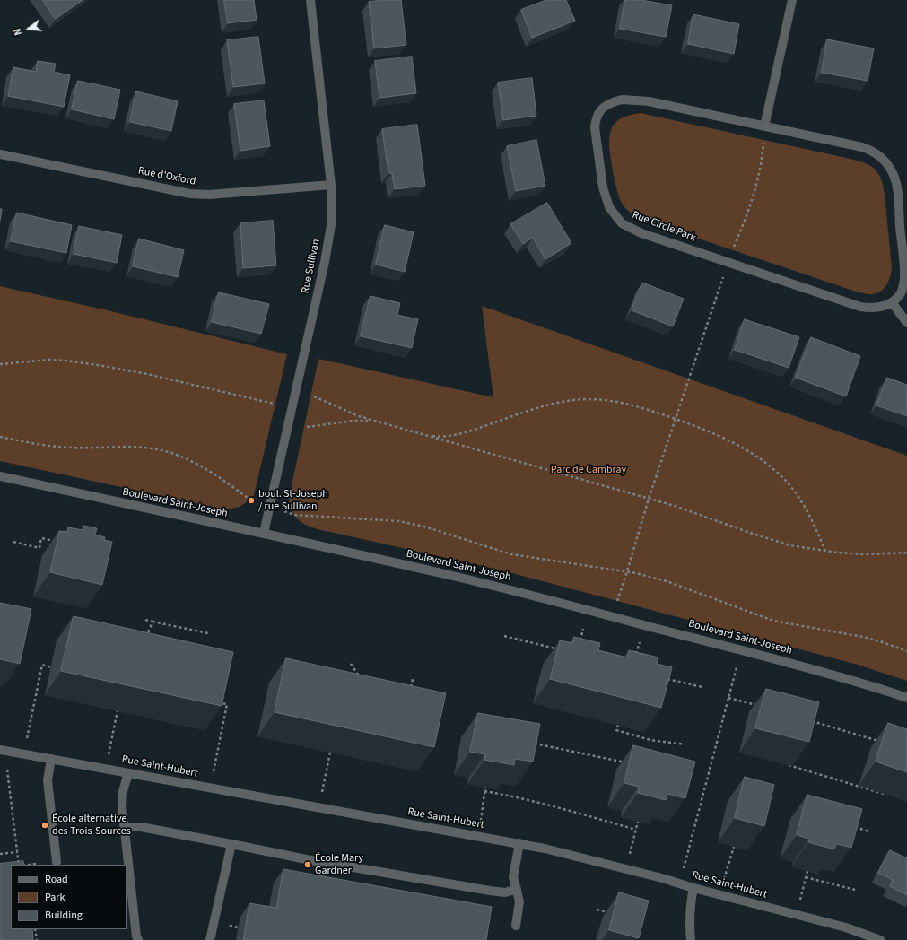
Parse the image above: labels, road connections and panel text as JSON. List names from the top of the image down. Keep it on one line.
{"streets":{"street":["Rue d'Oxford","Rue Circle Park","Rue Sullivan","Boulevard Saint-Joseph","Rue Saint-Hubert"]},"crossings":[["Rue d'Oxford","Rue Sullivan"],["Rue Sullivan","Boulevard Saint-Joseph"]],"parks":["Parc de Cambray"],"places":["boul. St-Joseph / rue Sullivan","École alternative des Trois-Sources","École Mary Gardner"],"legend":["Road","Park","Building"],"north":"left"}
